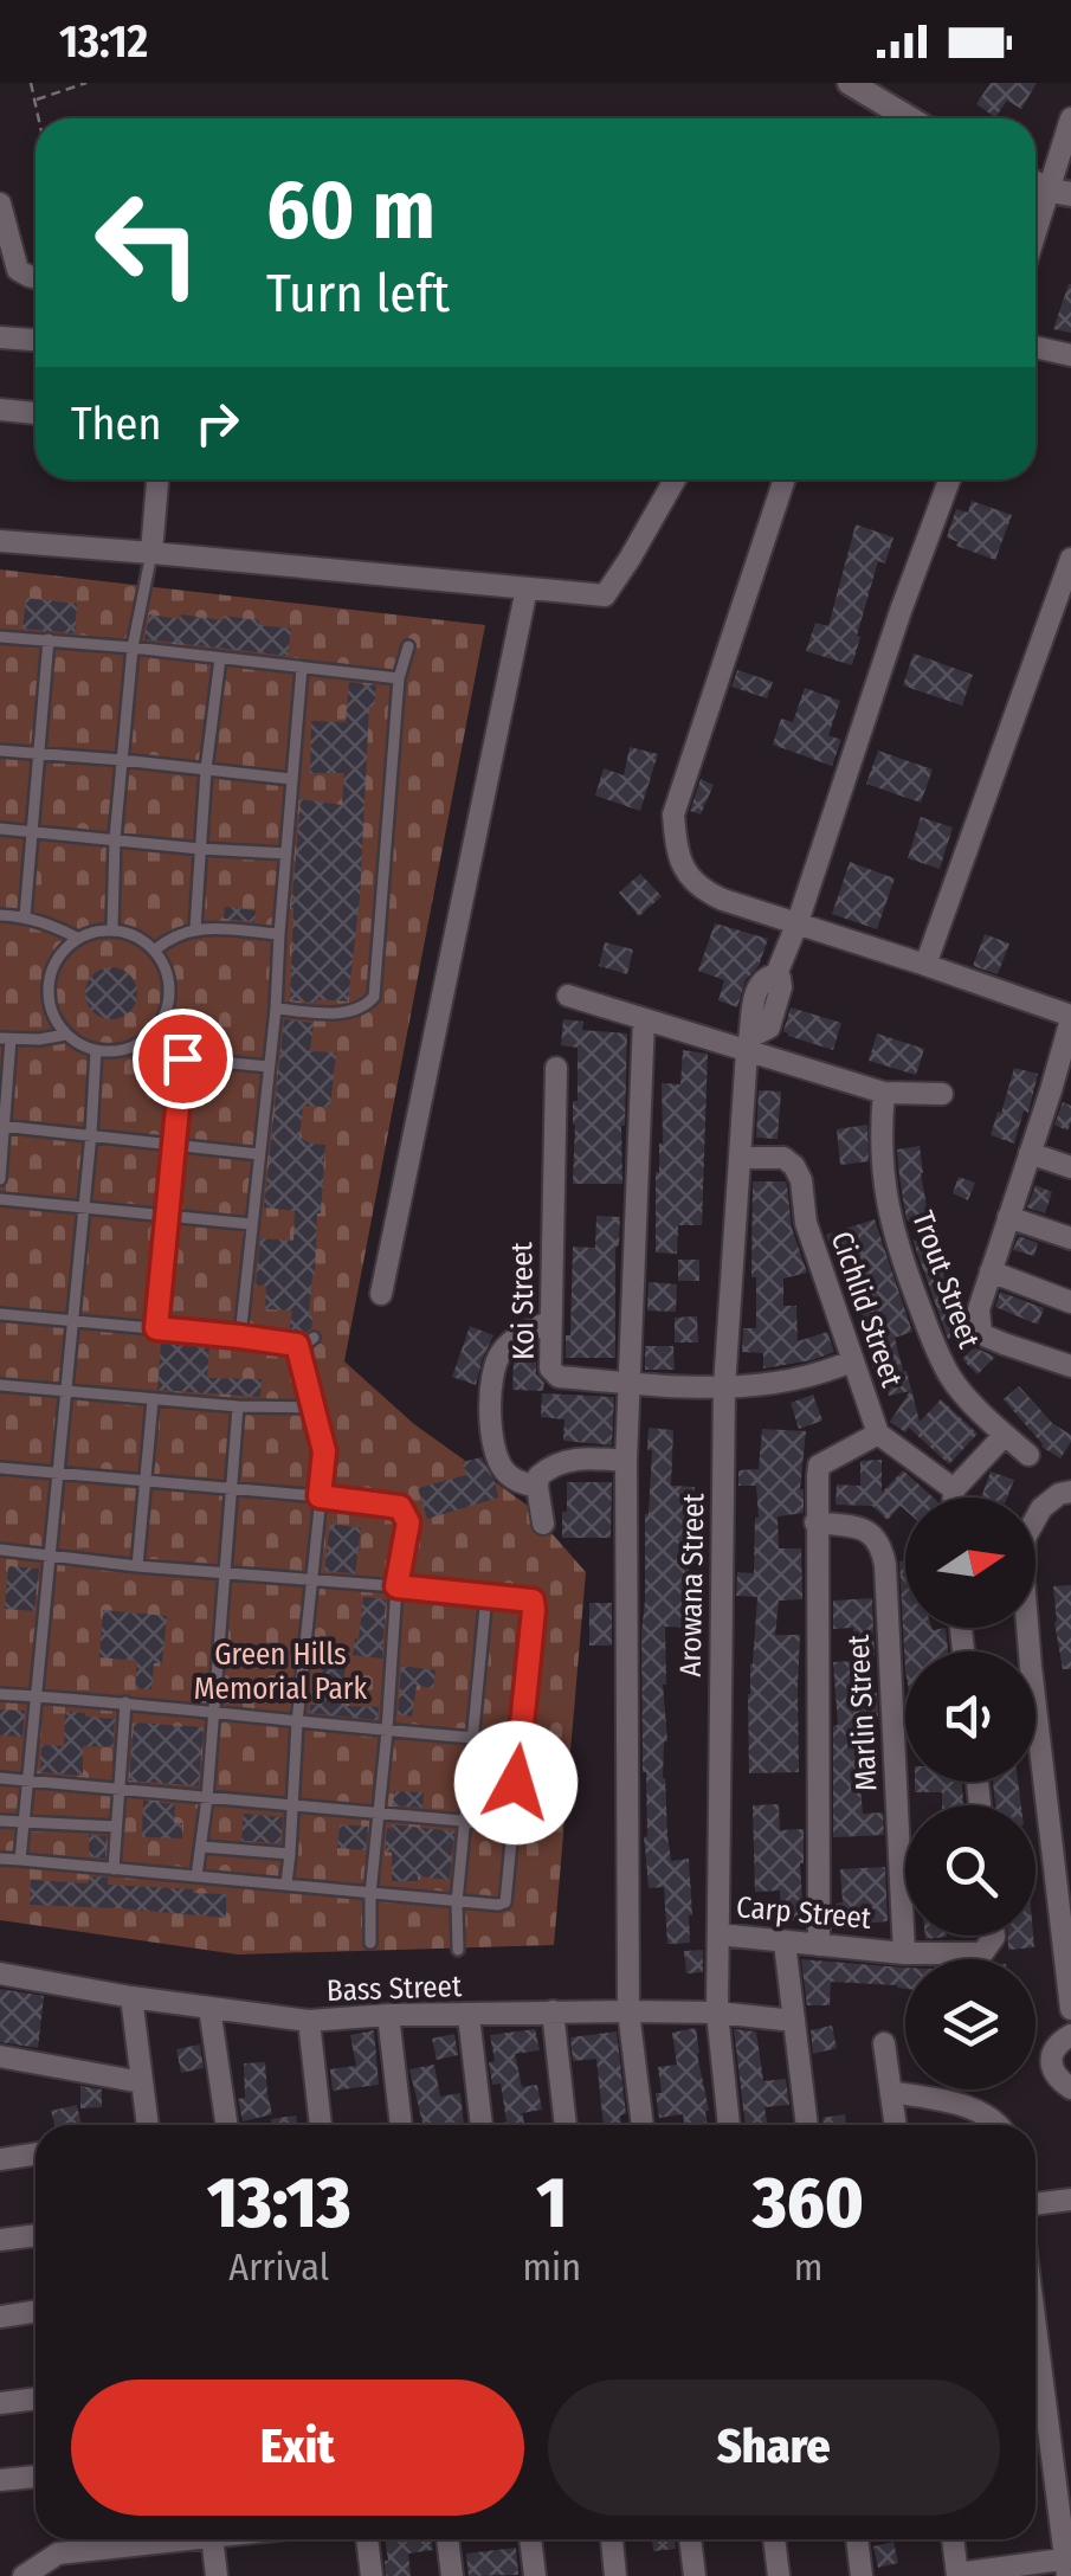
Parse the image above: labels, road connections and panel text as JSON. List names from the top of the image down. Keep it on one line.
{"streets":{"street":["Trout Street","Koi Street","Cichlid Street","Arowana Street","Marlin Street","Carp Street","Bass Street"]},"crossings":[["Koi Street","Cichlid Street"],["Koi Street","Arowana Street"],["Cichlid Street","Arowana Street"],["Arowana Street","Carp Street"],["Arowana Street","Bass Street"],["Marlin Street","Carp Street"]],"parks":["Green Hills Memorial Park"],"north":"right","page":{"status":"13:12","turn":["60 m","Turn left"],"then":"Then","eta":["13:13","Arrival","1","min","360","m"],"buttons":["Exit","Share"]}}
